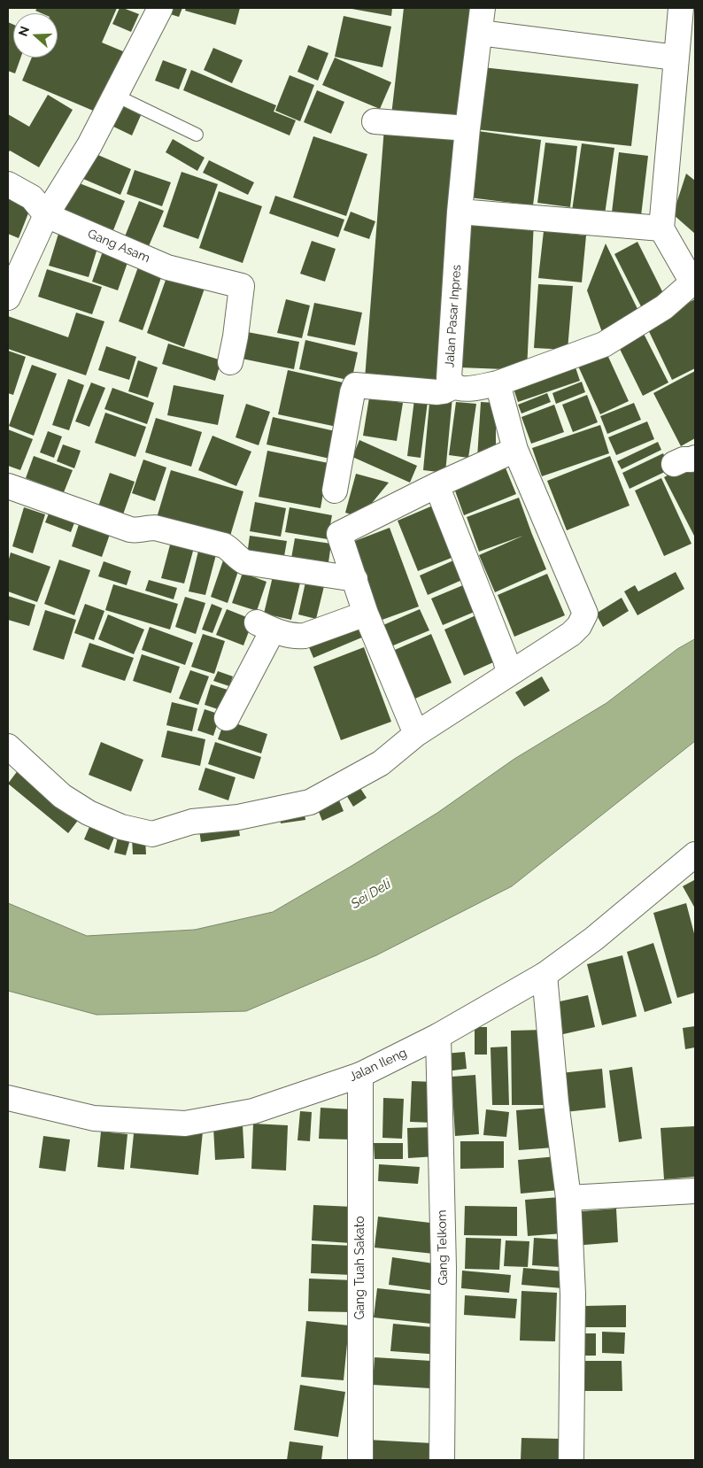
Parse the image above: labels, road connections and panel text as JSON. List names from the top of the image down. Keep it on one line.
{"streets":{"street":["Gang Asam","Jalan Pasar Inpres","Jalan Ileng","Gang Telkom","Gang Tuah Sakato"]},"crossings":[["Jalan Ileng","Gang Telkom"],["Jalan Ileng","Gang Tuah Sakato"]],"water":["Sei Deli"],"north":"left"}
